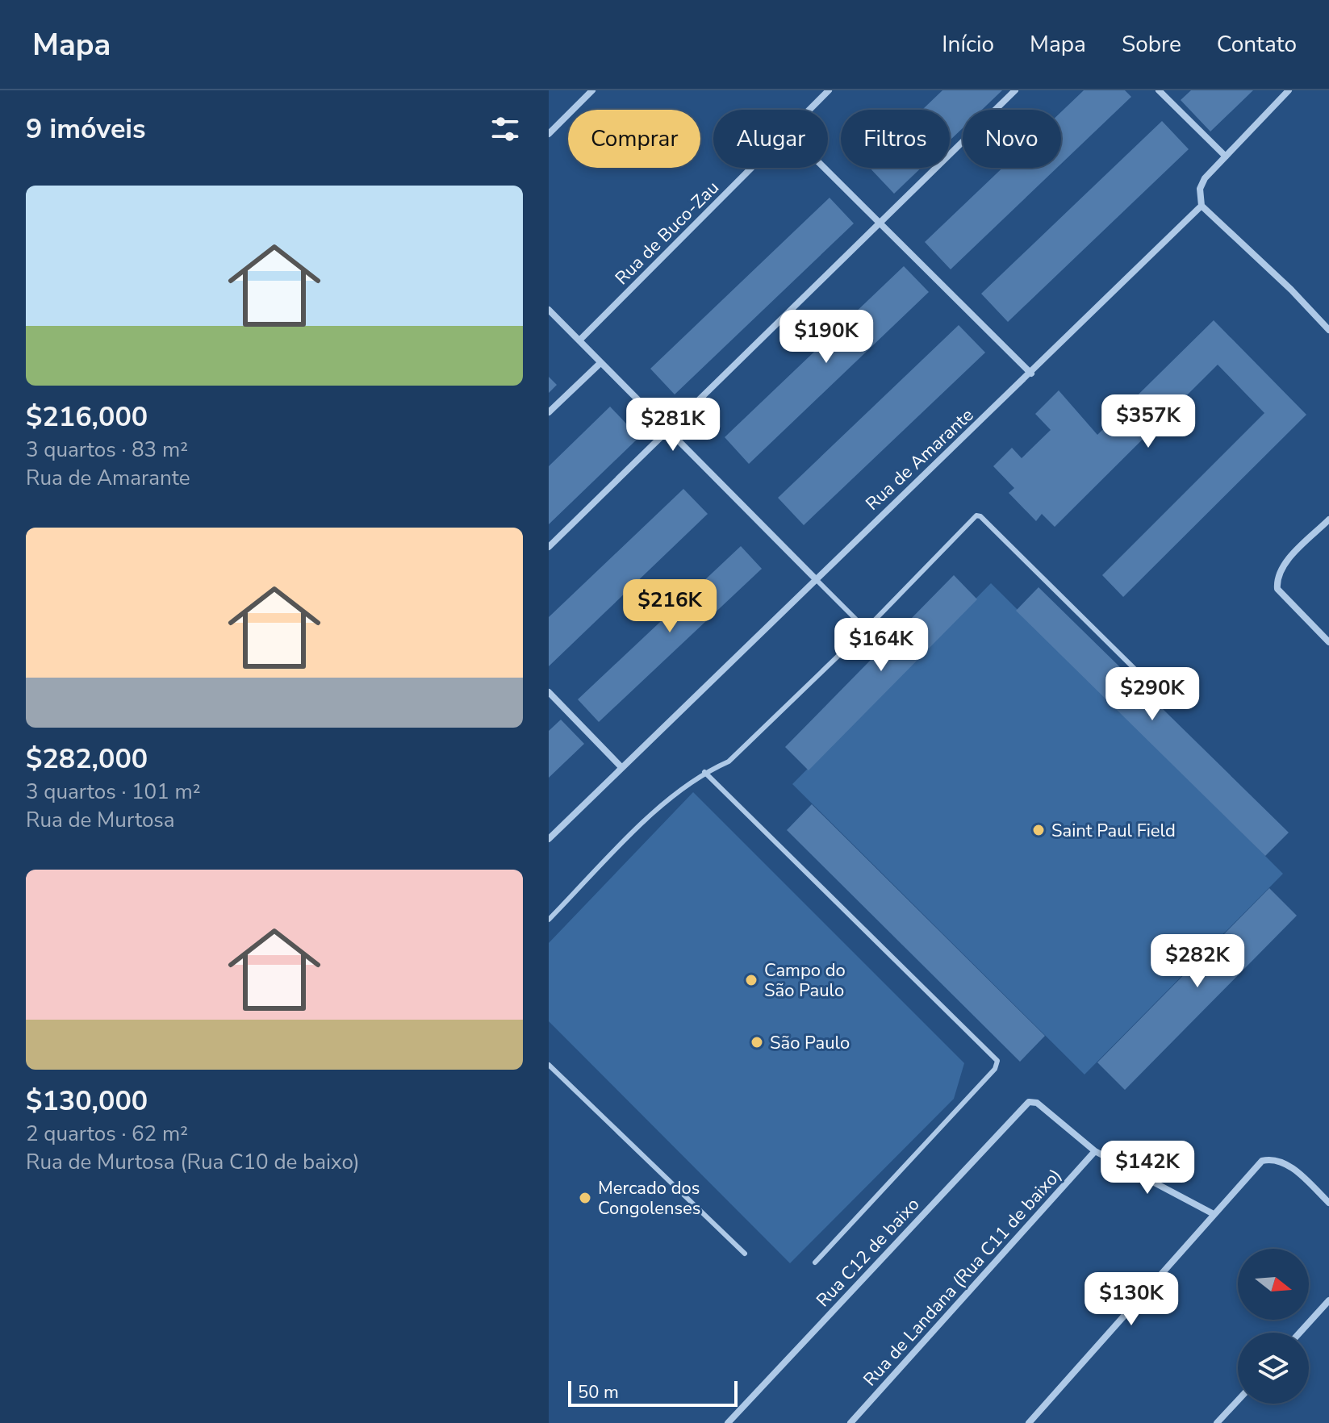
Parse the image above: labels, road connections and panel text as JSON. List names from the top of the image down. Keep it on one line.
{"streets":{"street":["Rua de Buco-Zau","Rua de Amarante","Rua C12 de baixo","Rua de Landana (Rua C11 de baixo)"]},"crossings":[["Rua C12 de baixo","Rua de Landana (Rua C11 de baixo)"]],"places":["Saint Paul Field","Campo do São Paulo","São Paulo","Mercado dos Congolenses"],"scale_bar":"50 m","north":"right","page":{"header":"Mapa","nav":["Início","Mapa","Sobre","Contato"],"heading":"9 imóveis","chip":["Comprar","Alugar","Filtros","Novo"],"list":[{"name":"$216,000","note":"3 quartos · 83 m² · Rua de Amarante"},{"name":"$282,000","note":"3 quartos · 101 m² · Rua de Murtosa"},{"name":"$130,000","note":"2 quartos · 62 m² · Rua de Murtosa (Rua C10 de baixo)"}],"price":["$190K","$357K","$281K","$216K","$164K","$290K","$282K","$142K","$130K"],"scale":"50 m"}}
